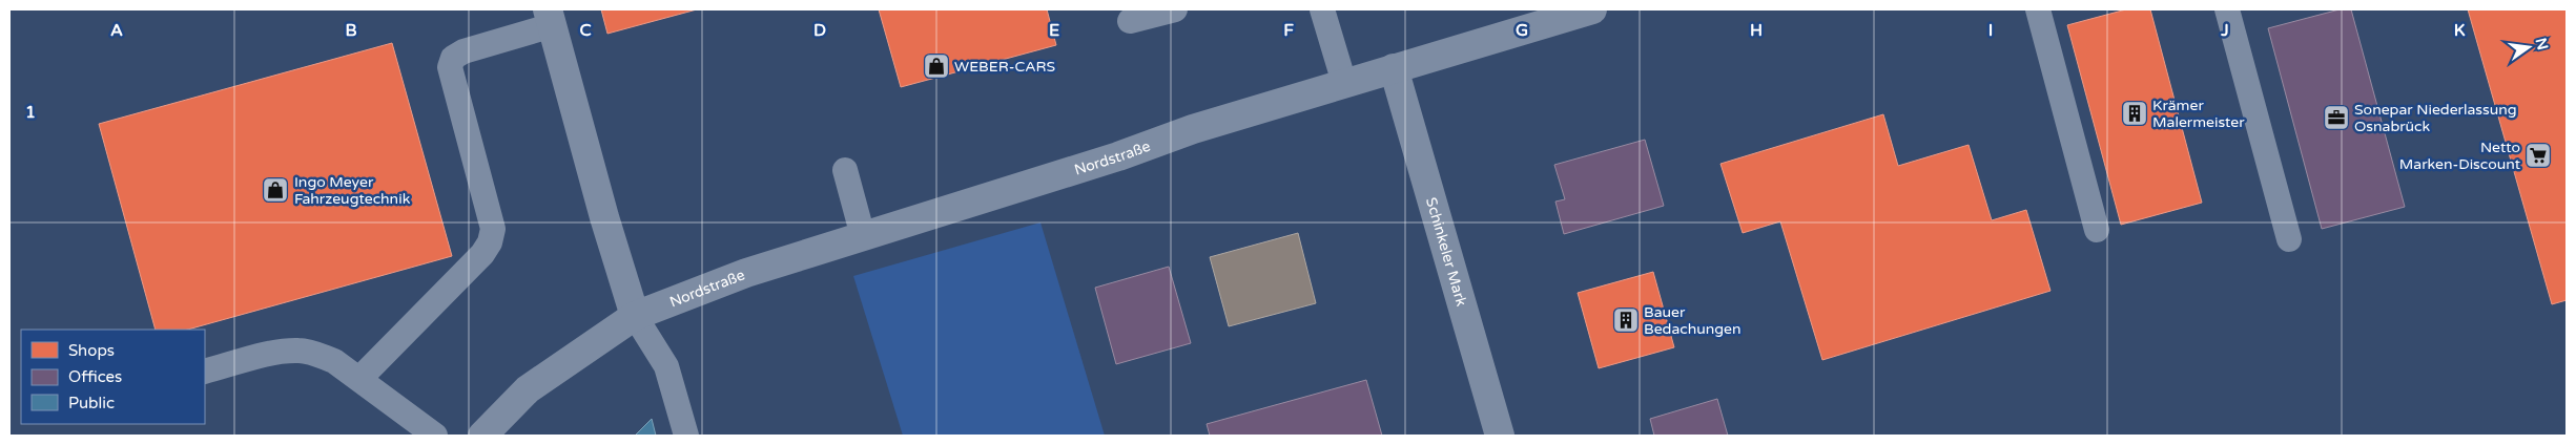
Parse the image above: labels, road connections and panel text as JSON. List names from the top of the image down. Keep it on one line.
{"streets":{"street":["Nordstraße","Schinkeler Mark"]},"crossings":[["Nordstraße","Schinkeler Mark"]],"places":{"shop":["WEBER-CARS","Ingo Meyer Fahrzeugtechnik"],"building":["Krämer Malermeister","Bauer Bedachungen"],"office":["Sonepar Niederlassung Osnabrück"],"supermarket":["Netto Marken-Discount"]},"legend":["Shops","Offices","Public"],"north":"right","grid":{"columns":["A","B","C","D","E","F","G","H","I","J","K"],"rows":["1"]}}
